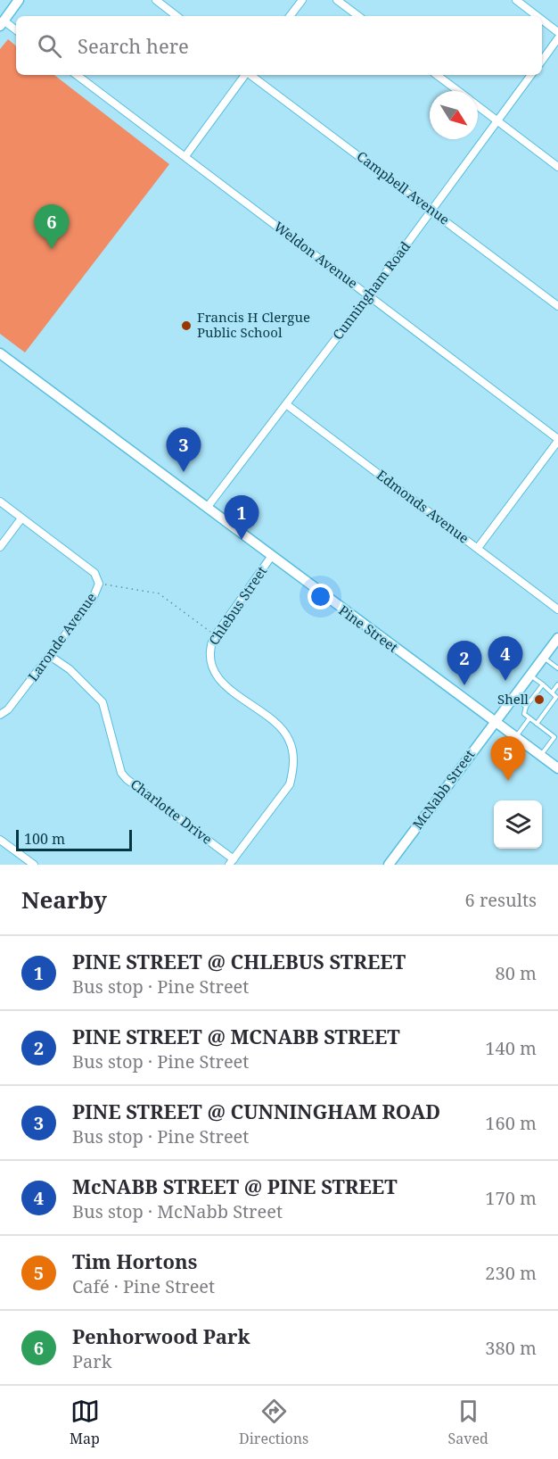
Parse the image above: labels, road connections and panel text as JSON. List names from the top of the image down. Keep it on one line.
{"streets":{"street":["Campbell Avenue","Weldon Avenue","Cunningham Road","Edmonds Avenue","Chlebus Street","Pine Street","Laronde Avenue","McNabb Street","Charlotte Drive"]},"crossings":[["Campbell Avenue","Cunningham Road"],["Weldon Avenue","Cunningham Road"],["Cunningham Road","Edmonds Avenue"],["Cunningham Road","Pine Street"],["Chlebus Street","Pine Street"],["Chlebus Street","Charlotte Drive"],["Pine Street","McNabb Street"],["Laronde Avenue","Charlotte Drive"]],"places":["Francis H Clergue Public School","Shell"],"scale_bar":"100 m","north":"bottom right","page":{"search":"Search here","pins":["6","3","1","4","2","5"],"scale":"100 m","heading":["Nearby","6 results"],"list":[{"mark":"1","name":"PINE STREET @ CHLEBUS STREET","note":"Bus stop · Pine Street","value":"80 m"},{"mark":"2","name":"PINE STREET @ MCNABB STREET","note":"Bus stop · Pine Street","value":"140 m"},{"mark":"3","name":"PINE STREET @ CUNNINGHAM ROAD","note":"Bus stop · Pine Street","value":"160 m"},{"mark":"4","name":"McNABB STREET @ PINE STREET","note":"Bus stop · McNabb Street","value":"170 m"},{"mark":"5","name":"Tim Hortons","note":"Café · Pine Street","value":"230 m"},{"mark":"6","name":"Penhorwood Park","note":"Park","value":"380 m"}],"nav":["Map","Directions","Saved"]}}
